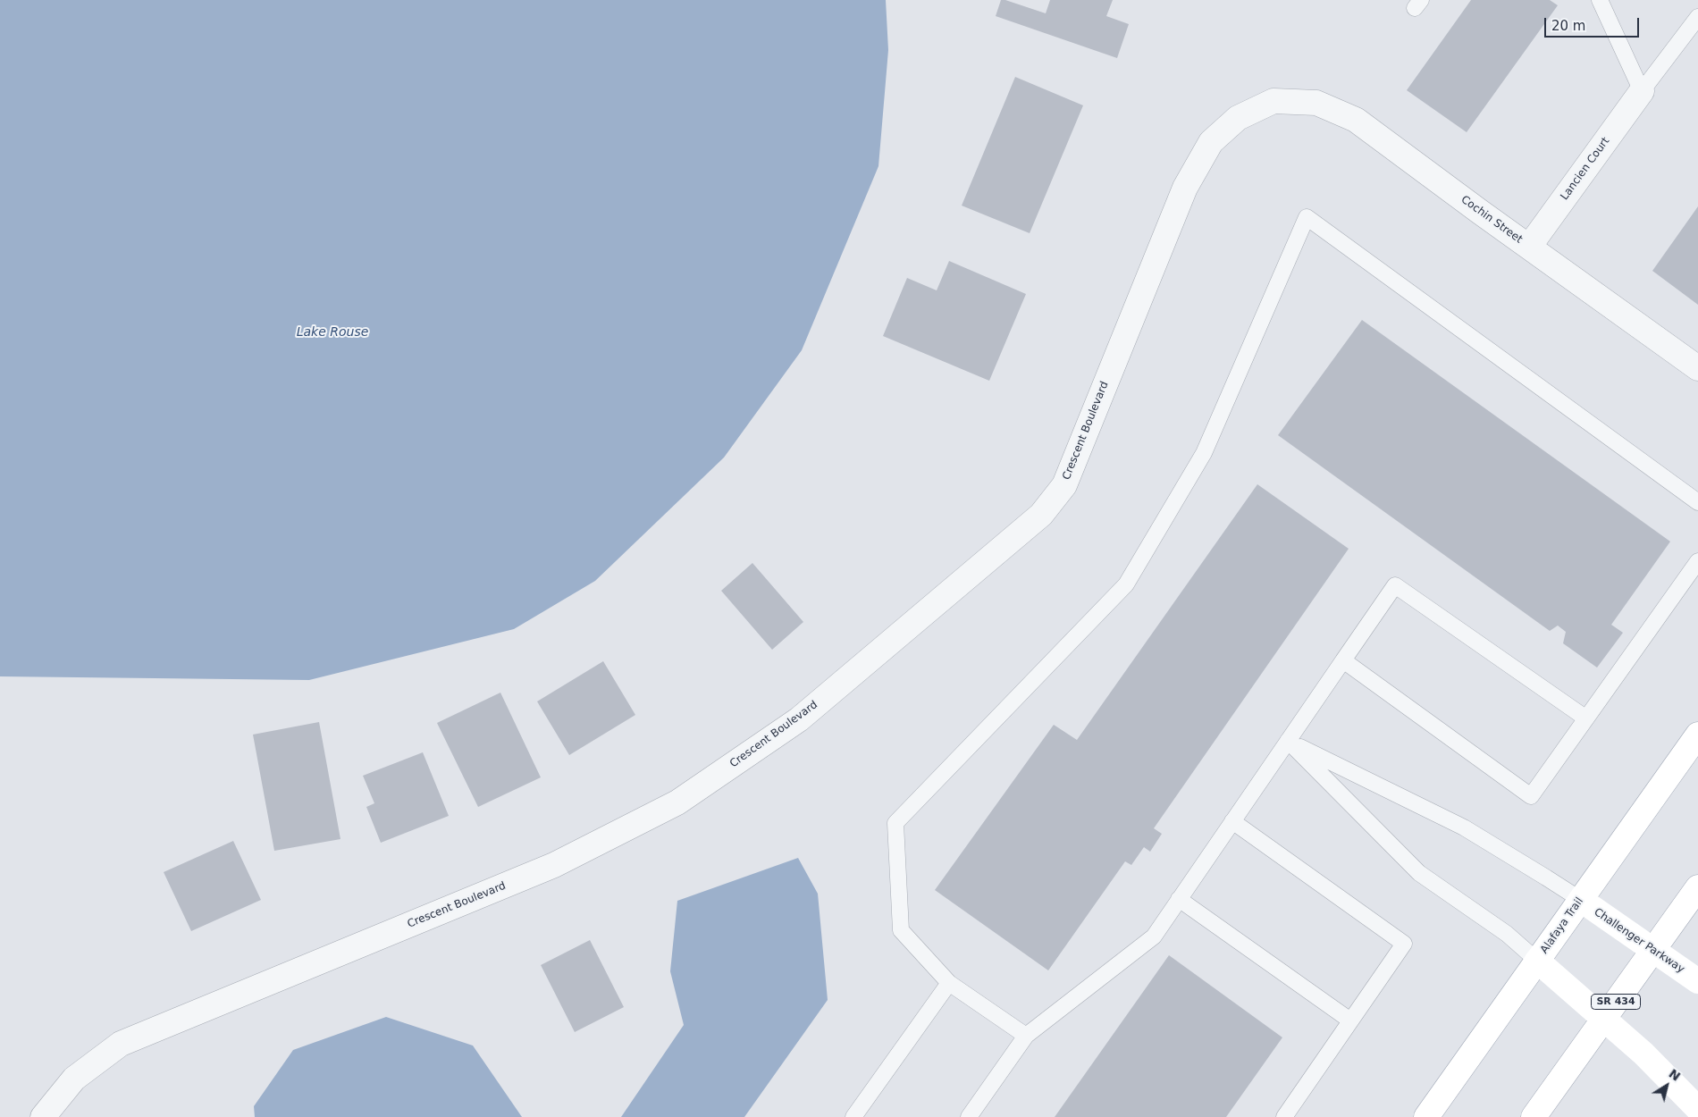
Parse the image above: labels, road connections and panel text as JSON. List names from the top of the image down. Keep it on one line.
{"streets":{"main road":["Alafaya Trail","Challenger Parkway","SR 434"],"street":["Lancien Court","Cochin Street","Crescent Boulevard"]},"crossings":[["Lancien Court","Cochin Street"],["Cochin Street","Crescent Boulevard"],["Alafaya Trail","Challenger Parkway"],["Challenger Parkway","SR 434"]],"water":["Lake Rouse"],"scale_bar":"20 m","north":"top right"}
